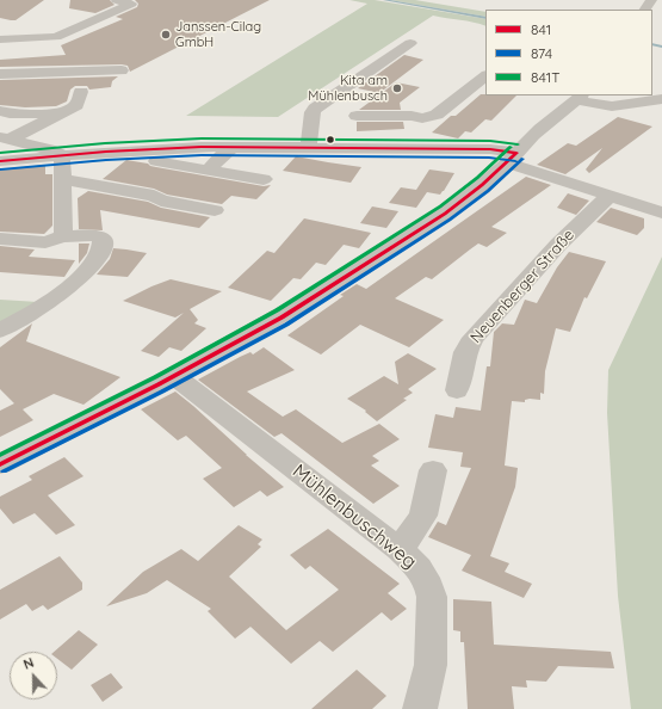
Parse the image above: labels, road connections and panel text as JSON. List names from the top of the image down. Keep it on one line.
{"streets":{"street":["Neuenberger Straße","Mühlenbuschweg"]},"places":["Janssen-Cilag GmbH","Kita am Mühlenbusch"],"lines":["transit line 841T","transit line 841","transit line 874"],"legend":["841","874","841T"],"north":"top"}
